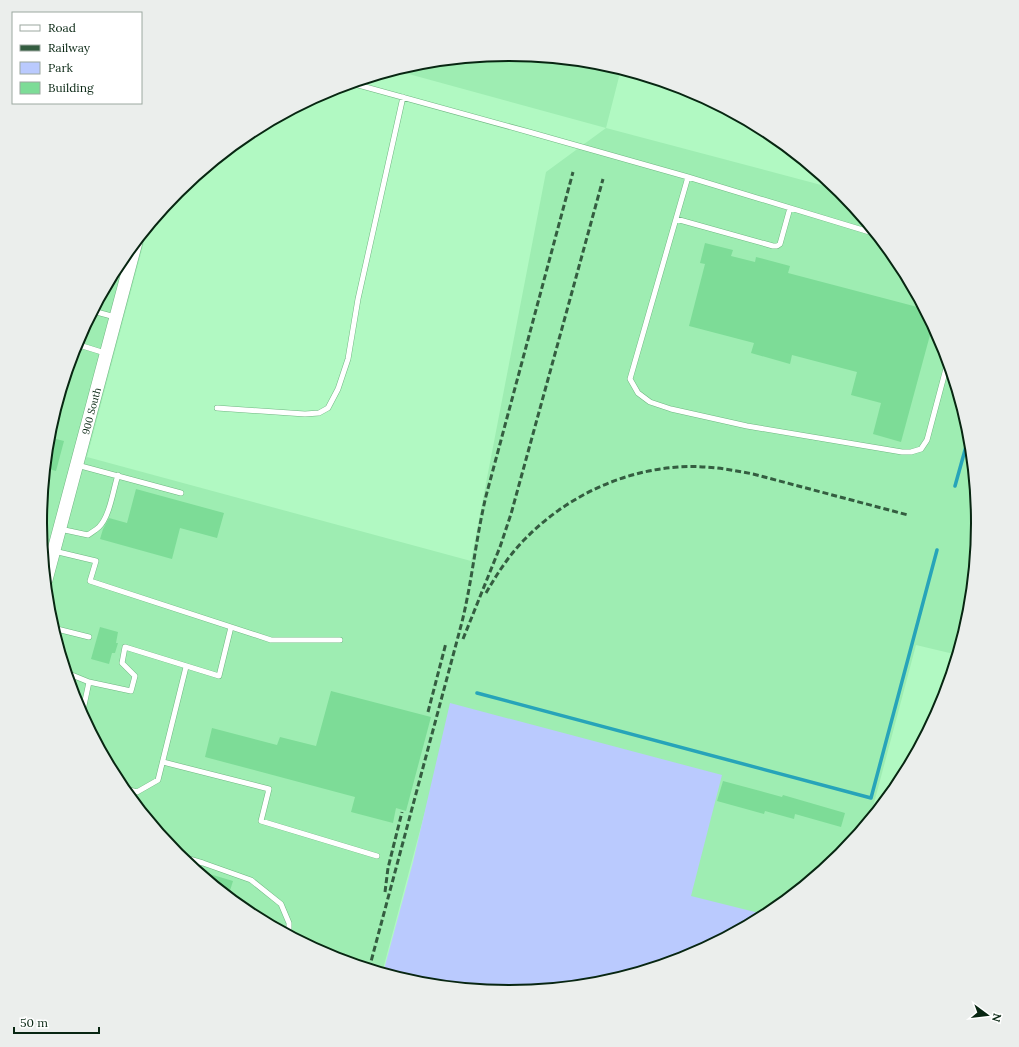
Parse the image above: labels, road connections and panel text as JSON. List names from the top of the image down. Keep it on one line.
{"streets":{"street":["900 South"]},"legend":["Road","Railway","Park","Building"],"scale_bar":"50 m","north":"right"}
